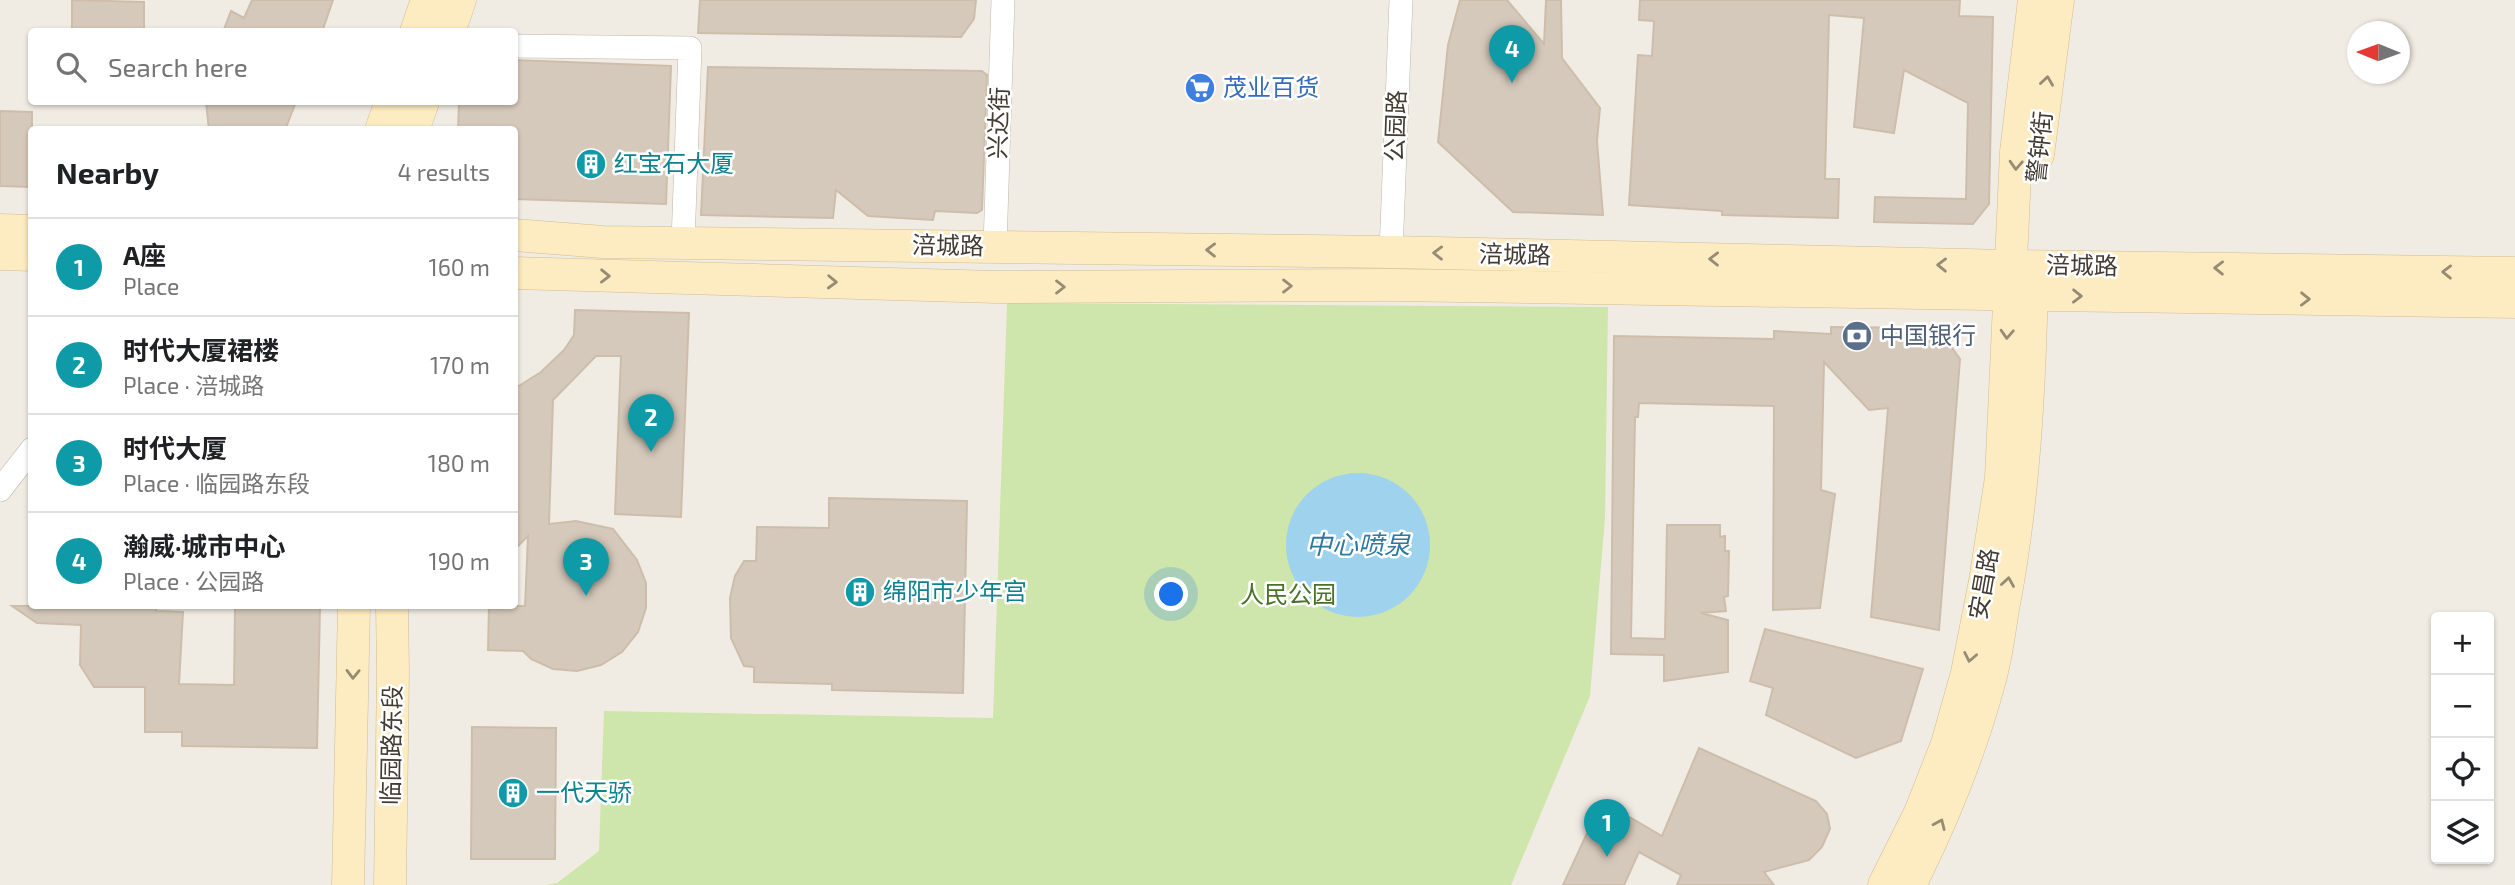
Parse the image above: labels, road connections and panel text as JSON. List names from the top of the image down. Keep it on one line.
{"streets":{"street":["兴达街","公园路","警钟街","涪城路","安昌路","临园路东段"]},"crossings":[["兴达街","涪城路"],["公园路","涪城路"],["警钟街","涪城路"],["警钟街","安昌路"],["涪城路","安昌路"]],"water":["中心喷泉"],"parks":["人民公园"],"places":{"supermarket":["茂业百货"],"building":["红宝石大厦","绵阳市少年宫","一代天骄"],"bank":["中国银行"]},"north":"left","page":{"pins":["4","2","3","1"],"search":"Search here","heading":["Nearby","4 results"],"list":[{"mark":"1","name":"A座","note":"Place","value":"160 m"},{"mark":"2","name":"时代大厦裙楼","note":"Place · 涪城路","value":"170 m"},{"mark":"3","name":"时代大厦","note":"Place · 临园路东段","value":"180 m"},{"mark":"4","name":"瀚威·城市中心","note":"Place · 公园路","value":"190 m"}],"map_buttons":["+","−"]}}
